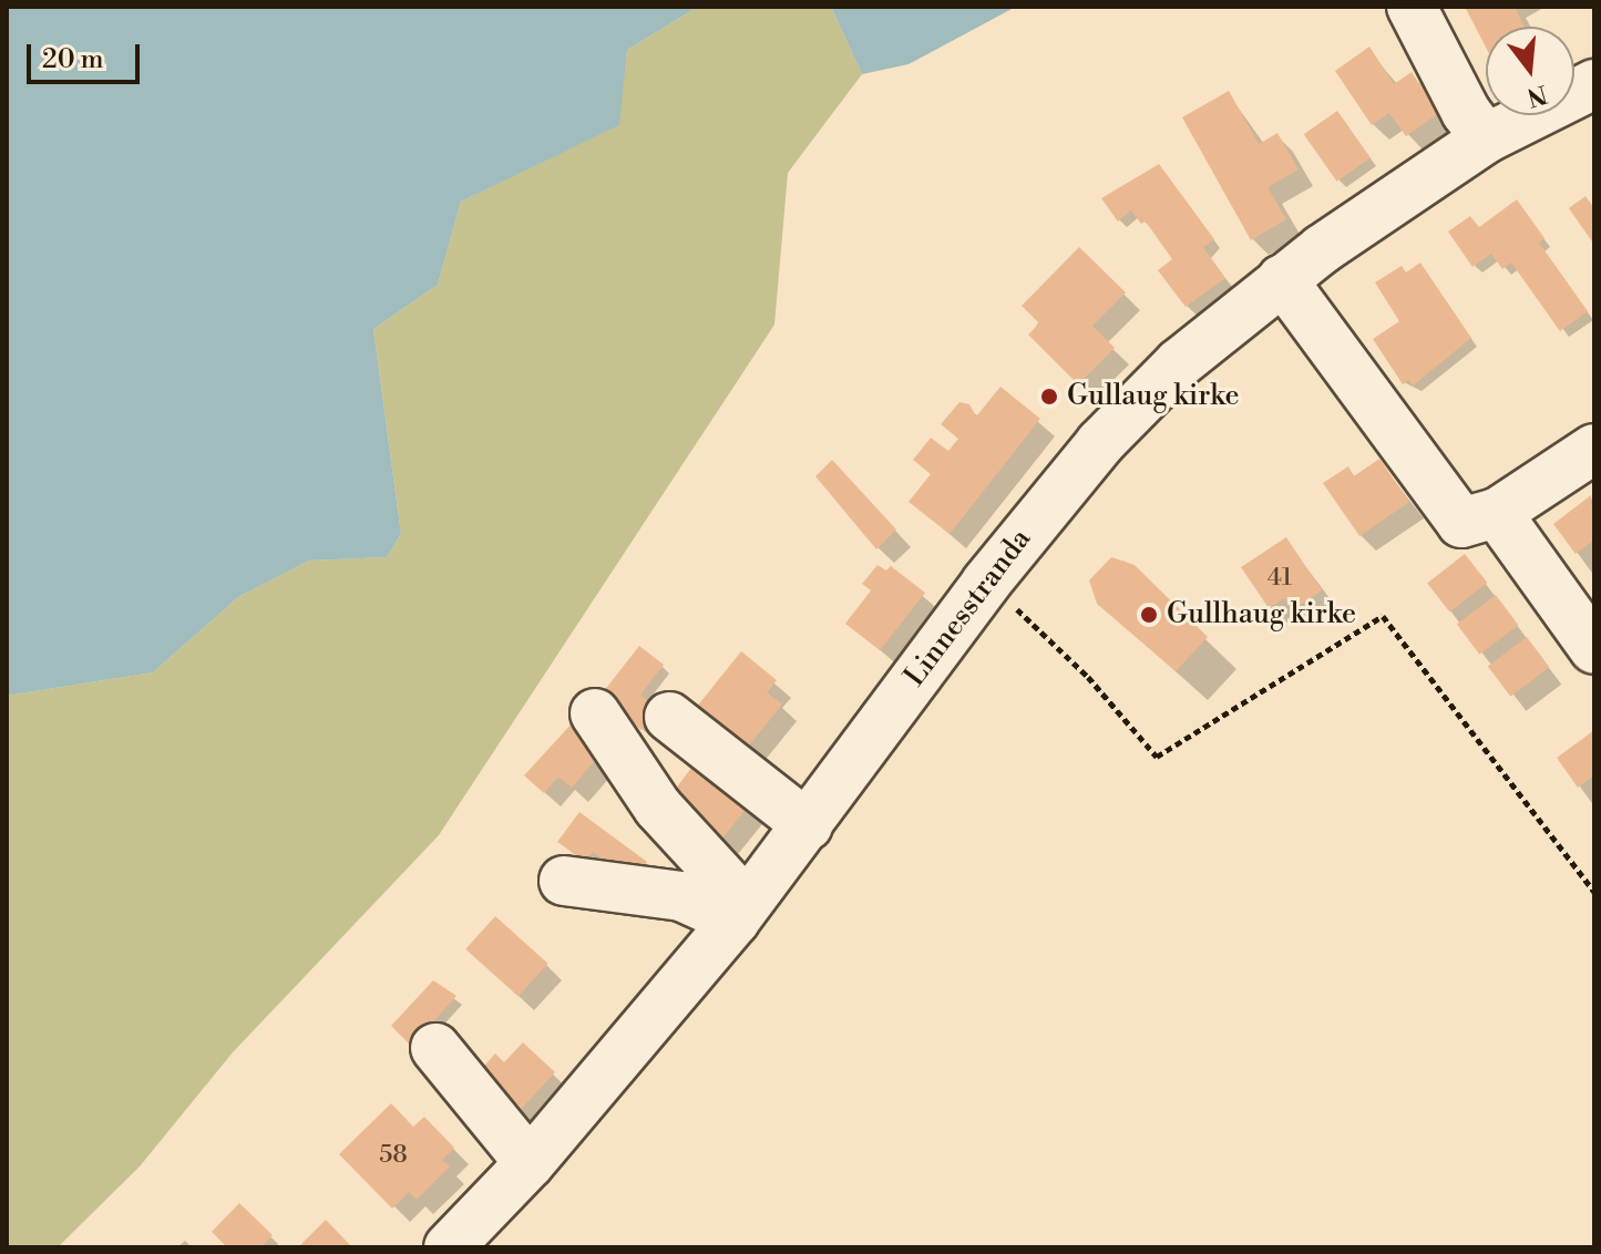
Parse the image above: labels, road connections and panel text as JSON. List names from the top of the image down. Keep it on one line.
{"streets":{"street":["Linnesstranda"]},"places":["Gullaug kirke","Gullhaug kirke"],"house_numbers":["41","58"],"scale_bar":"20 m","north":"bottom"}
